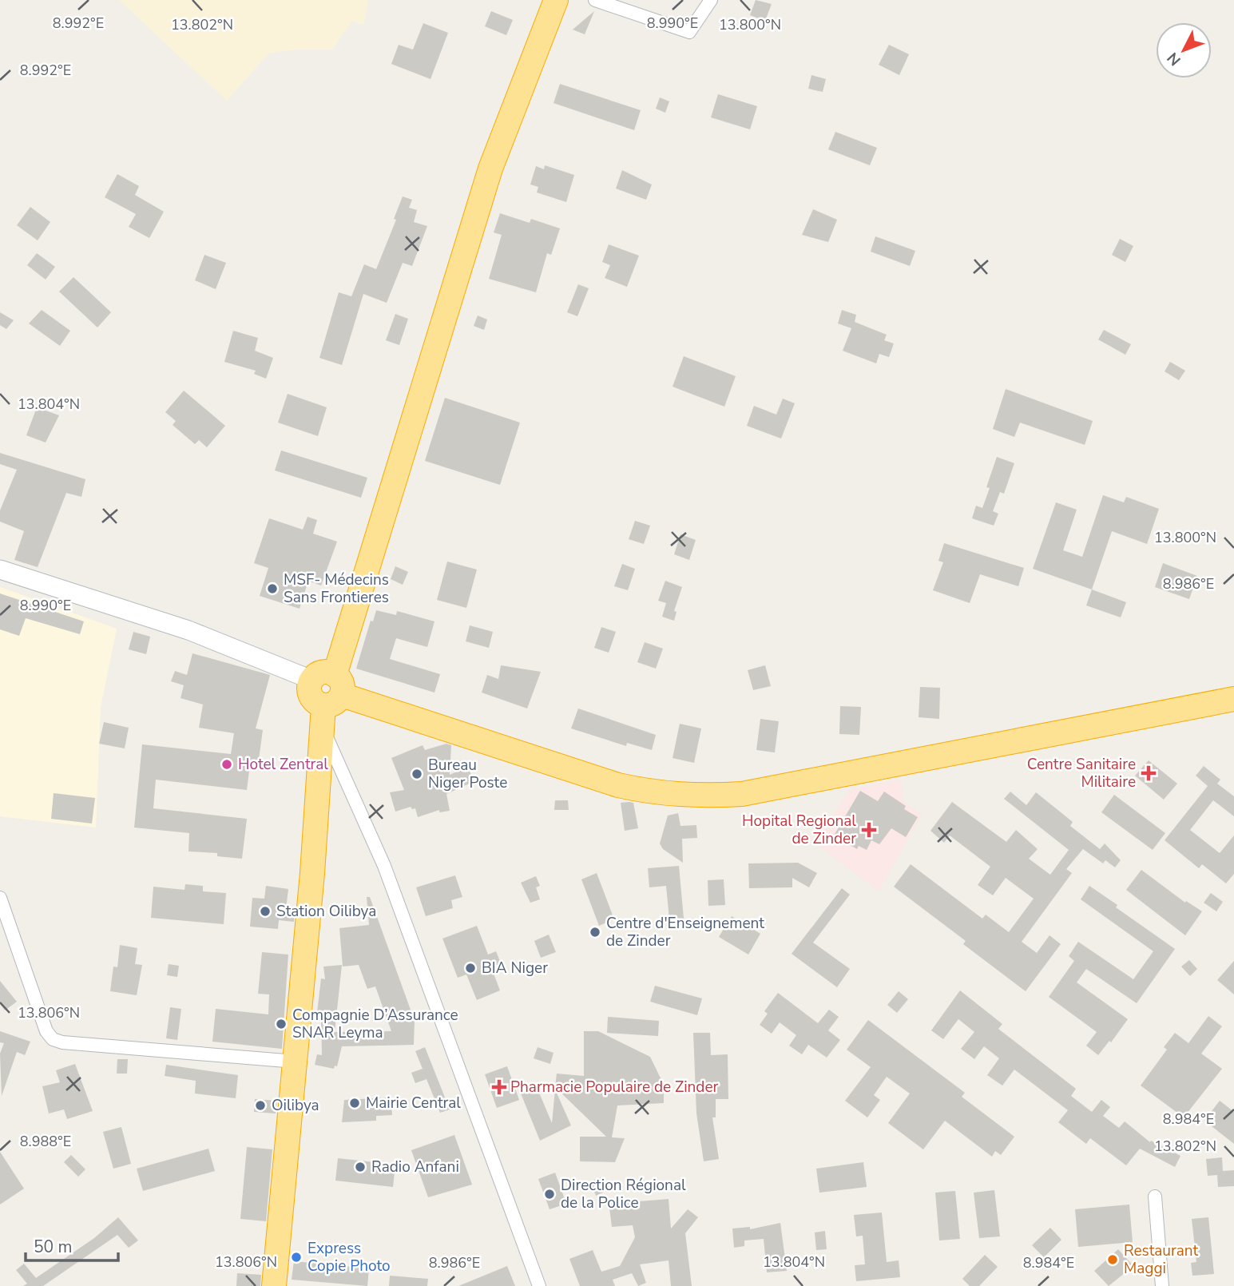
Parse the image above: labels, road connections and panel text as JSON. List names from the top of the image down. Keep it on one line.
{"places":{"other":["MSF- Médecins Sans Frontieres","Hotel Zentral","Bureau Niger Poste","Station Oilibya","Centre d'Enseignement de Zinder","BIA Niger","Compagnie D’Assurance SNAR Leyma","Mairie Central","Oilibya","Radio Anfani","Direction Régional de la Police","Express Copie Photo","Restaurant Maggi"],"health":["Centre Sanitaire Militaire","Hopital Regional de Zinder","Pharmacie Populaire de Zinder"]},"scale_bar":"50 m","north":"bottom left","coordinates":["8.992°E","8.990°E","13.802°N","13.800°N","13.804°N","8.986°E","13.806°N","8.984°E","8.988°E"]}
